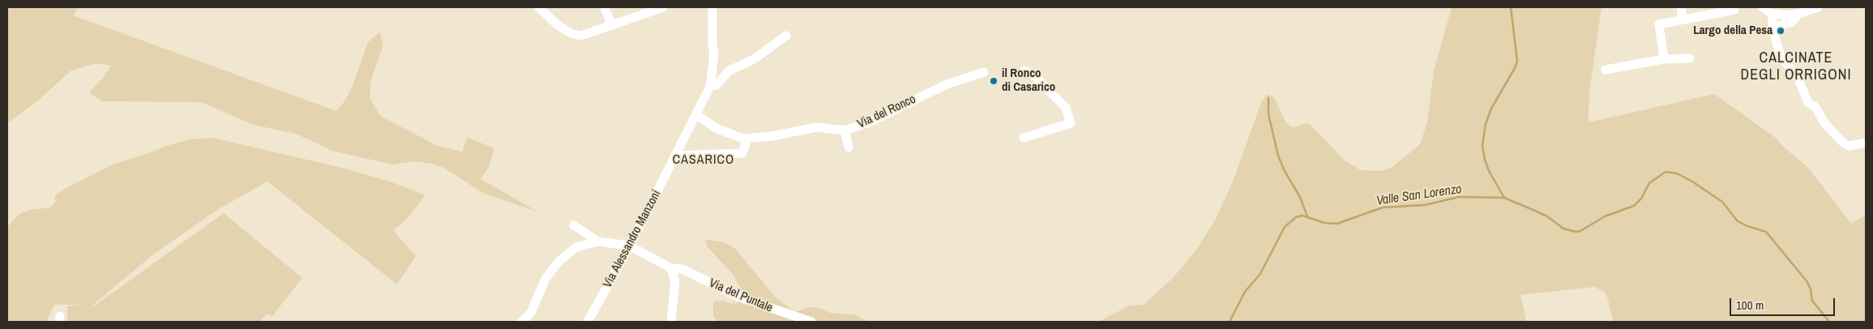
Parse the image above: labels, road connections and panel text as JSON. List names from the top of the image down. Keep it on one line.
{"streets":{"street":["Via del Ronco","Via Alessandro Manzoni","Via del Puntale"]},"crossings":[["Via del Ronco","Via Alessandro Manzoni"],["Via Alessandro Manzoni","Via del Puntale"]],"districts":["CALCINATE DEGLI ORRIGONI","CASARICO"],"water":["Valle San Lorenzo"],"places":["Largo della Pesa","il Ronco di Casarico"],"scale_bar":"100 m"}
